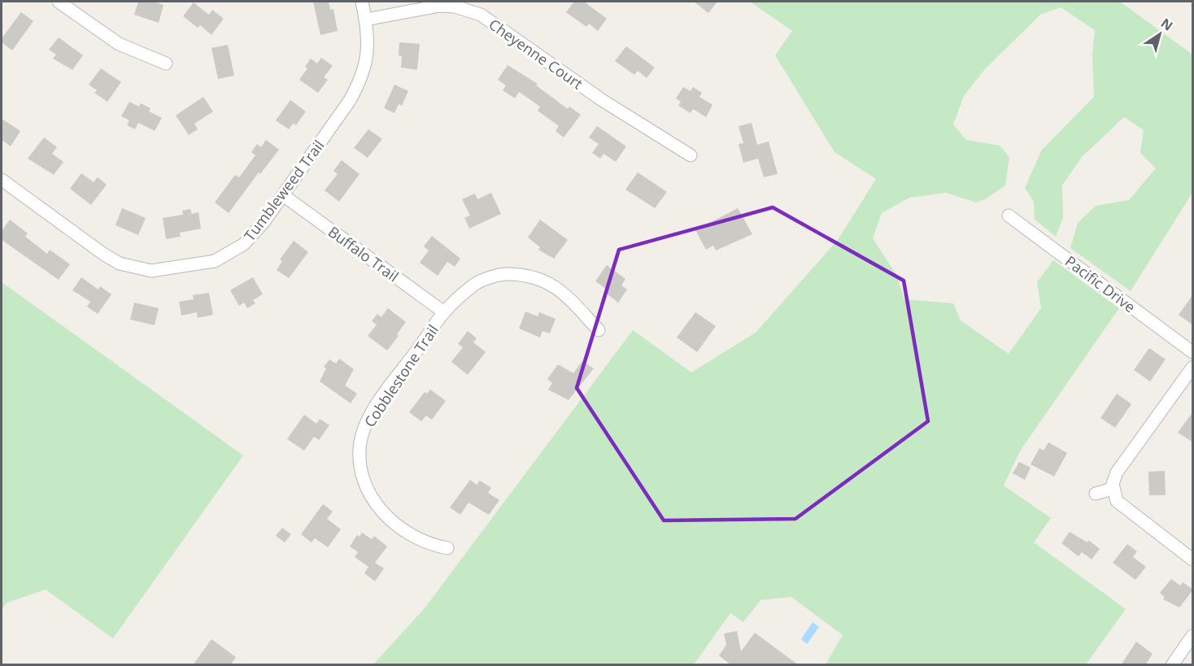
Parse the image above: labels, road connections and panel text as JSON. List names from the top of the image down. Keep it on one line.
{"streets":{"street":["Cheyenne Court","Tumbleweed Trail","Buffalo Trail","Pacific Drive","Cobblestone Trail"]},"crossings":[["Cheyenne Court","Tumbleweed Trail"],["Tumbleweed Trail","Buffalo Trail"],["Buffalo Trail","Cobblestone Trail"]],"north":"top right"}
